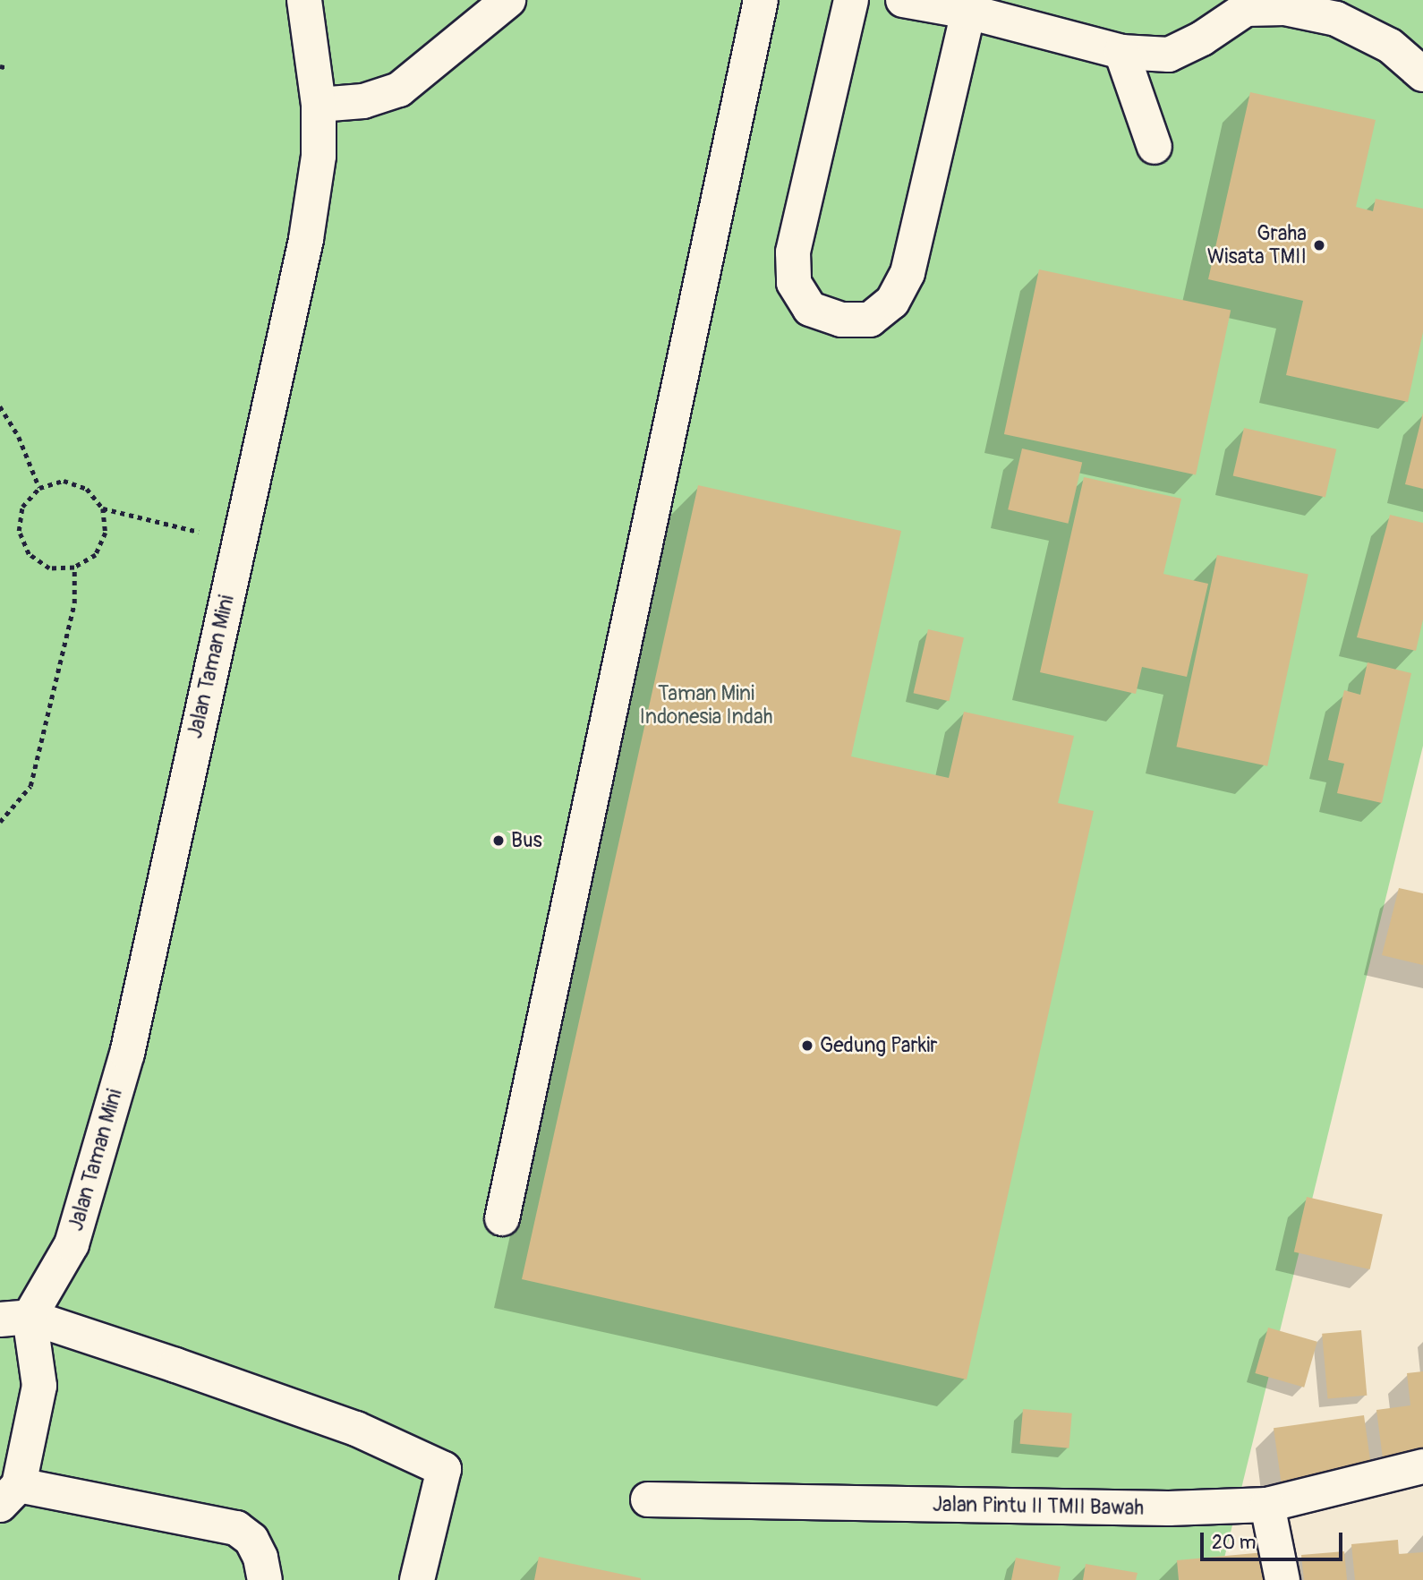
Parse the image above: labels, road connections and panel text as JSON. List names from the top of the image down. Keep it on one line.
{"streets":{"street":["Jalan Taman Mini","Jalan Pintu II TMII Bawah"]},"parks":["Taman Mini Indonesia Indah"],"places":["Graha Wisata TMII","Bus","Gedung Parkir"],"scale_bar":"20 m"}
